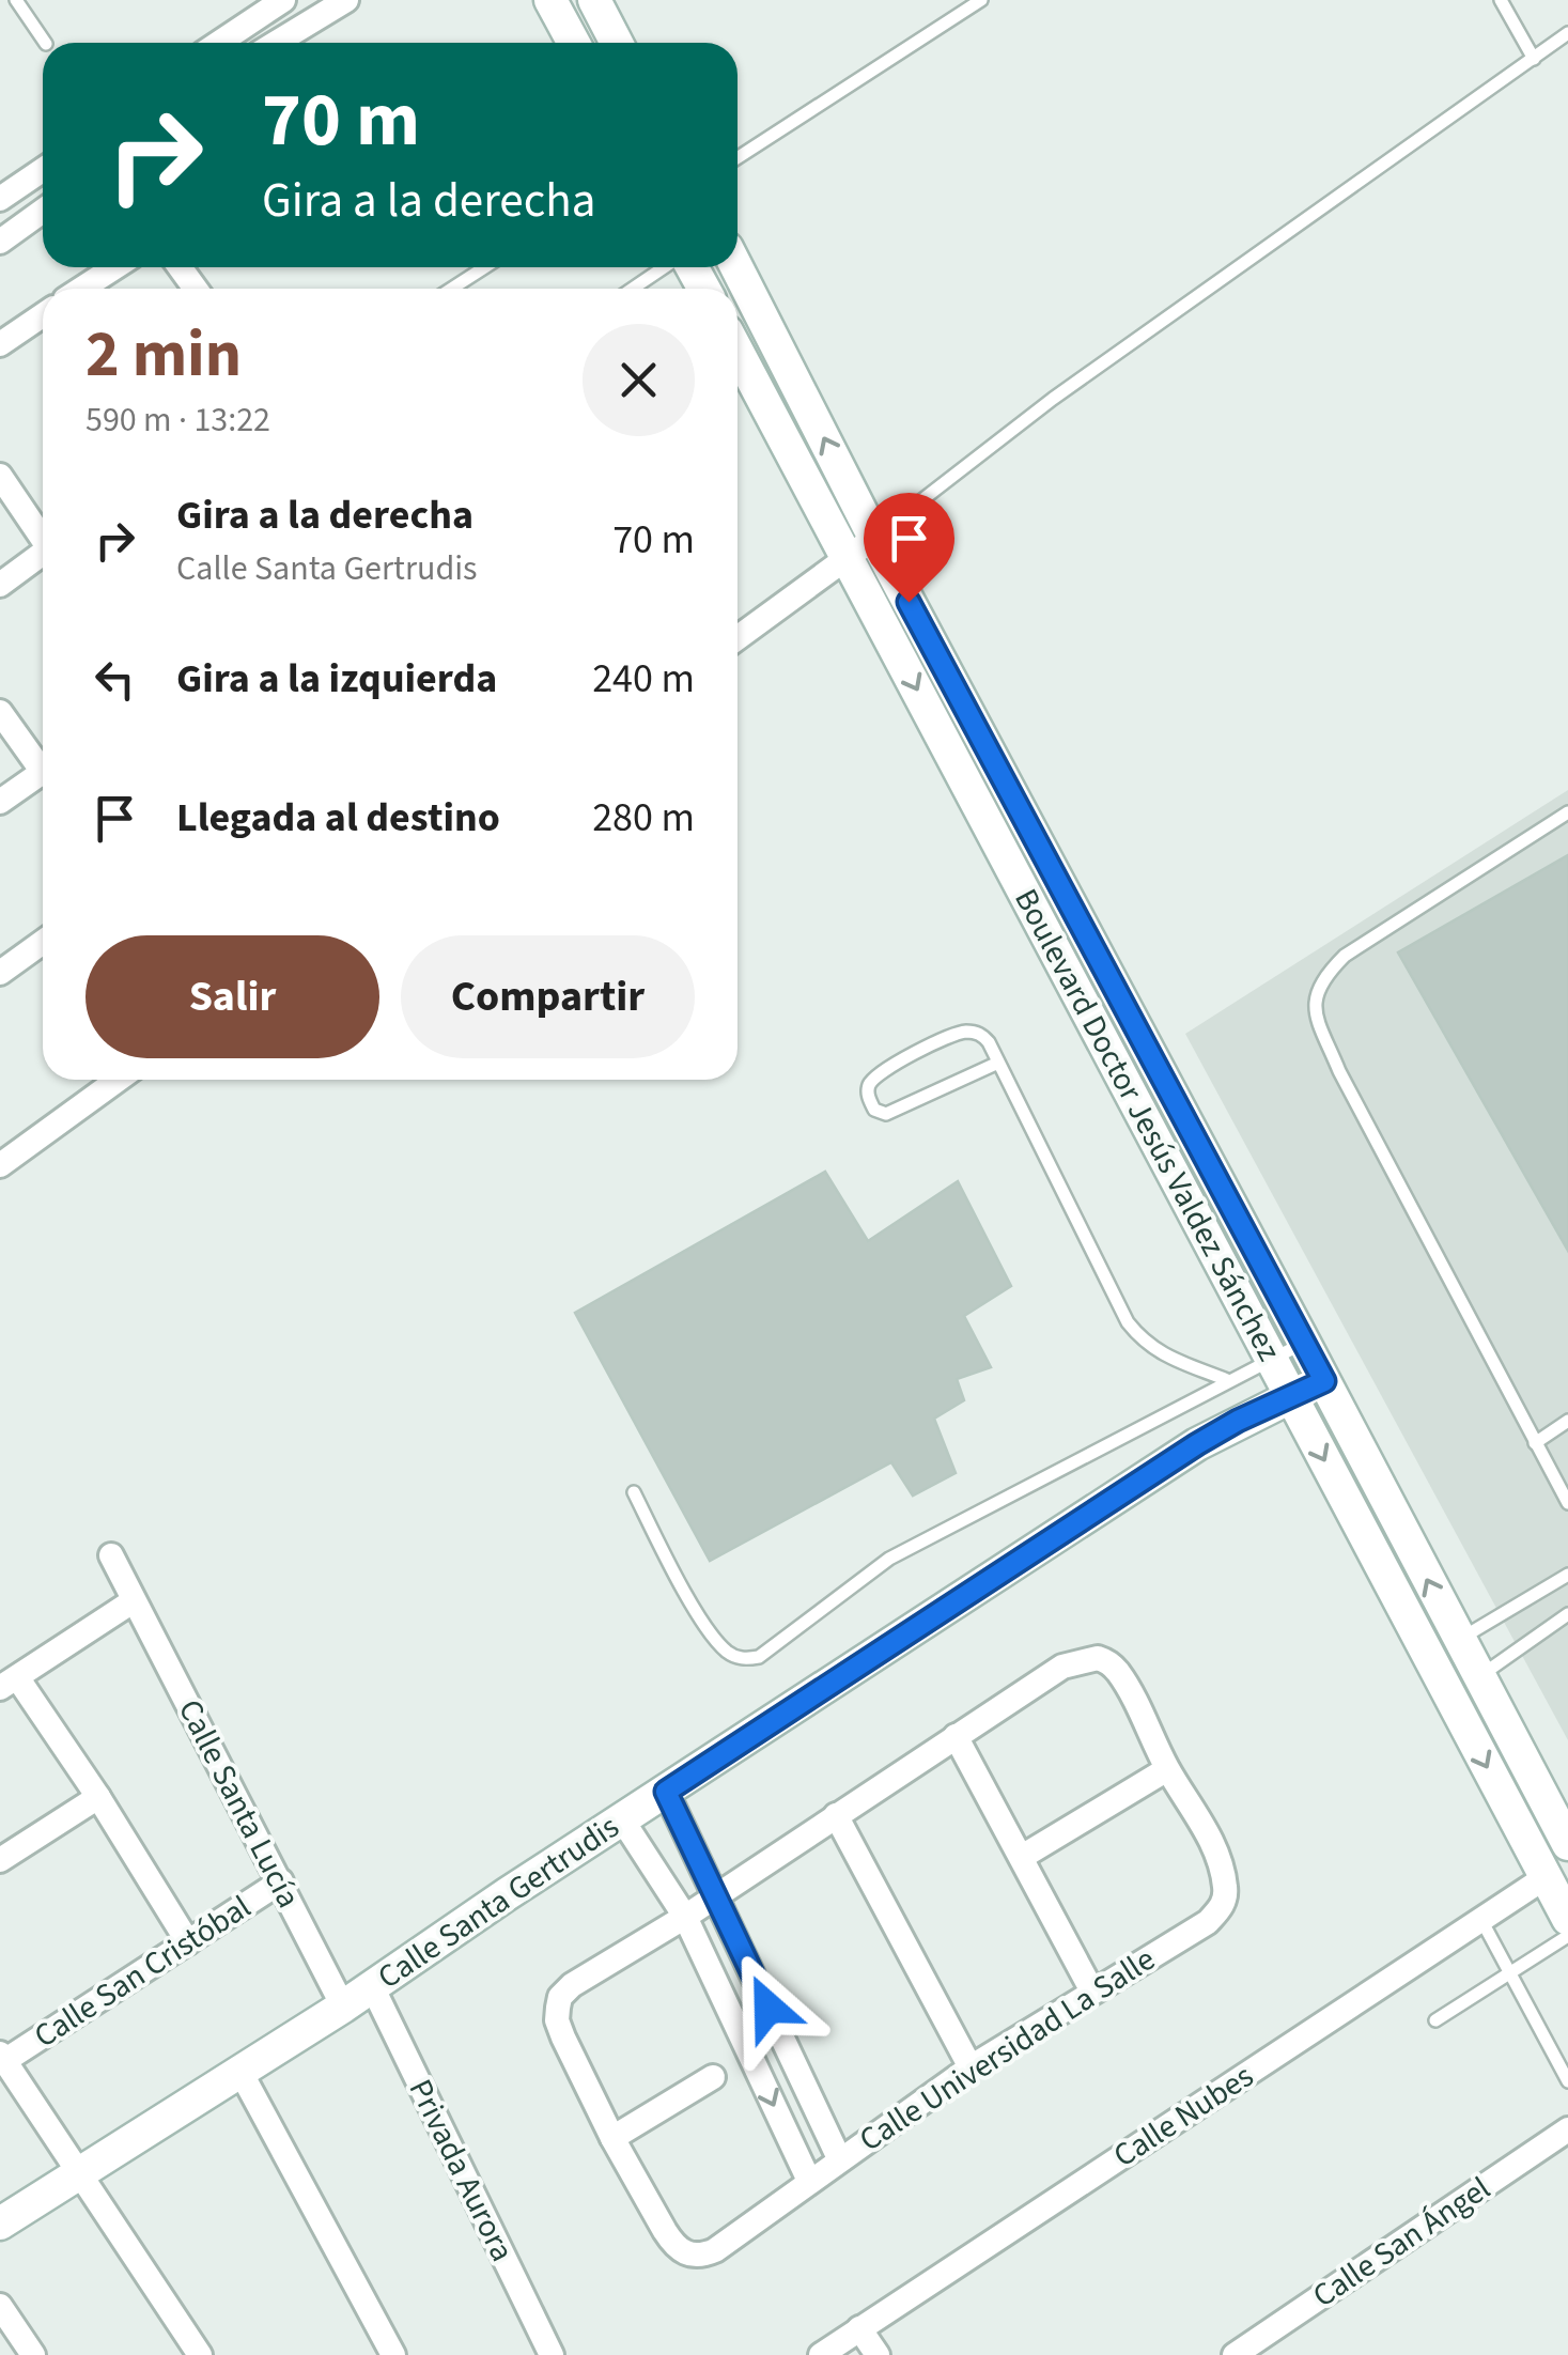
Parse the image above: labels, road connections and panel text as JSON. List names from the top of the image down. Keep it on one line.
{"streets":{"main road":["Boulevard Doctor Jesús Valdez Sánchez","Calle Santa Gertrudis"],"street":["Calle Santa Lucía","Calle San Cristóbal","Calle Universidad La Salle","Calle Nubes","Privada Aurora","Calle San Ángel"]},"crossings":[["Boulevard Doctor Jesús Valdez Sánchez","Calle Santa Gertrudis"],["Boulevard Doctor Jesús Valdez Sánchez","Calle Nubes"],["Calle Santa Lucía","Calle Santa Gertrudis"],["Calle Santa Lucía","Calle San Cristóbal"],["Calle Santa Gertrudis","Privada Aurora"]],"page":{"turn":["70 m","Gira a la derecha"],"heading":["2 min","590 m · 13:22"],"list":[{"name":"Gira a la derecha","note":"Calle Santa Gertrudis","value":"70 m"},{"name":"Gira a la izquierda","value":"240 m"},{"name":"Llegada al destino","value":"280 m"}],"buttons":["Salir","Compartir"]}}
